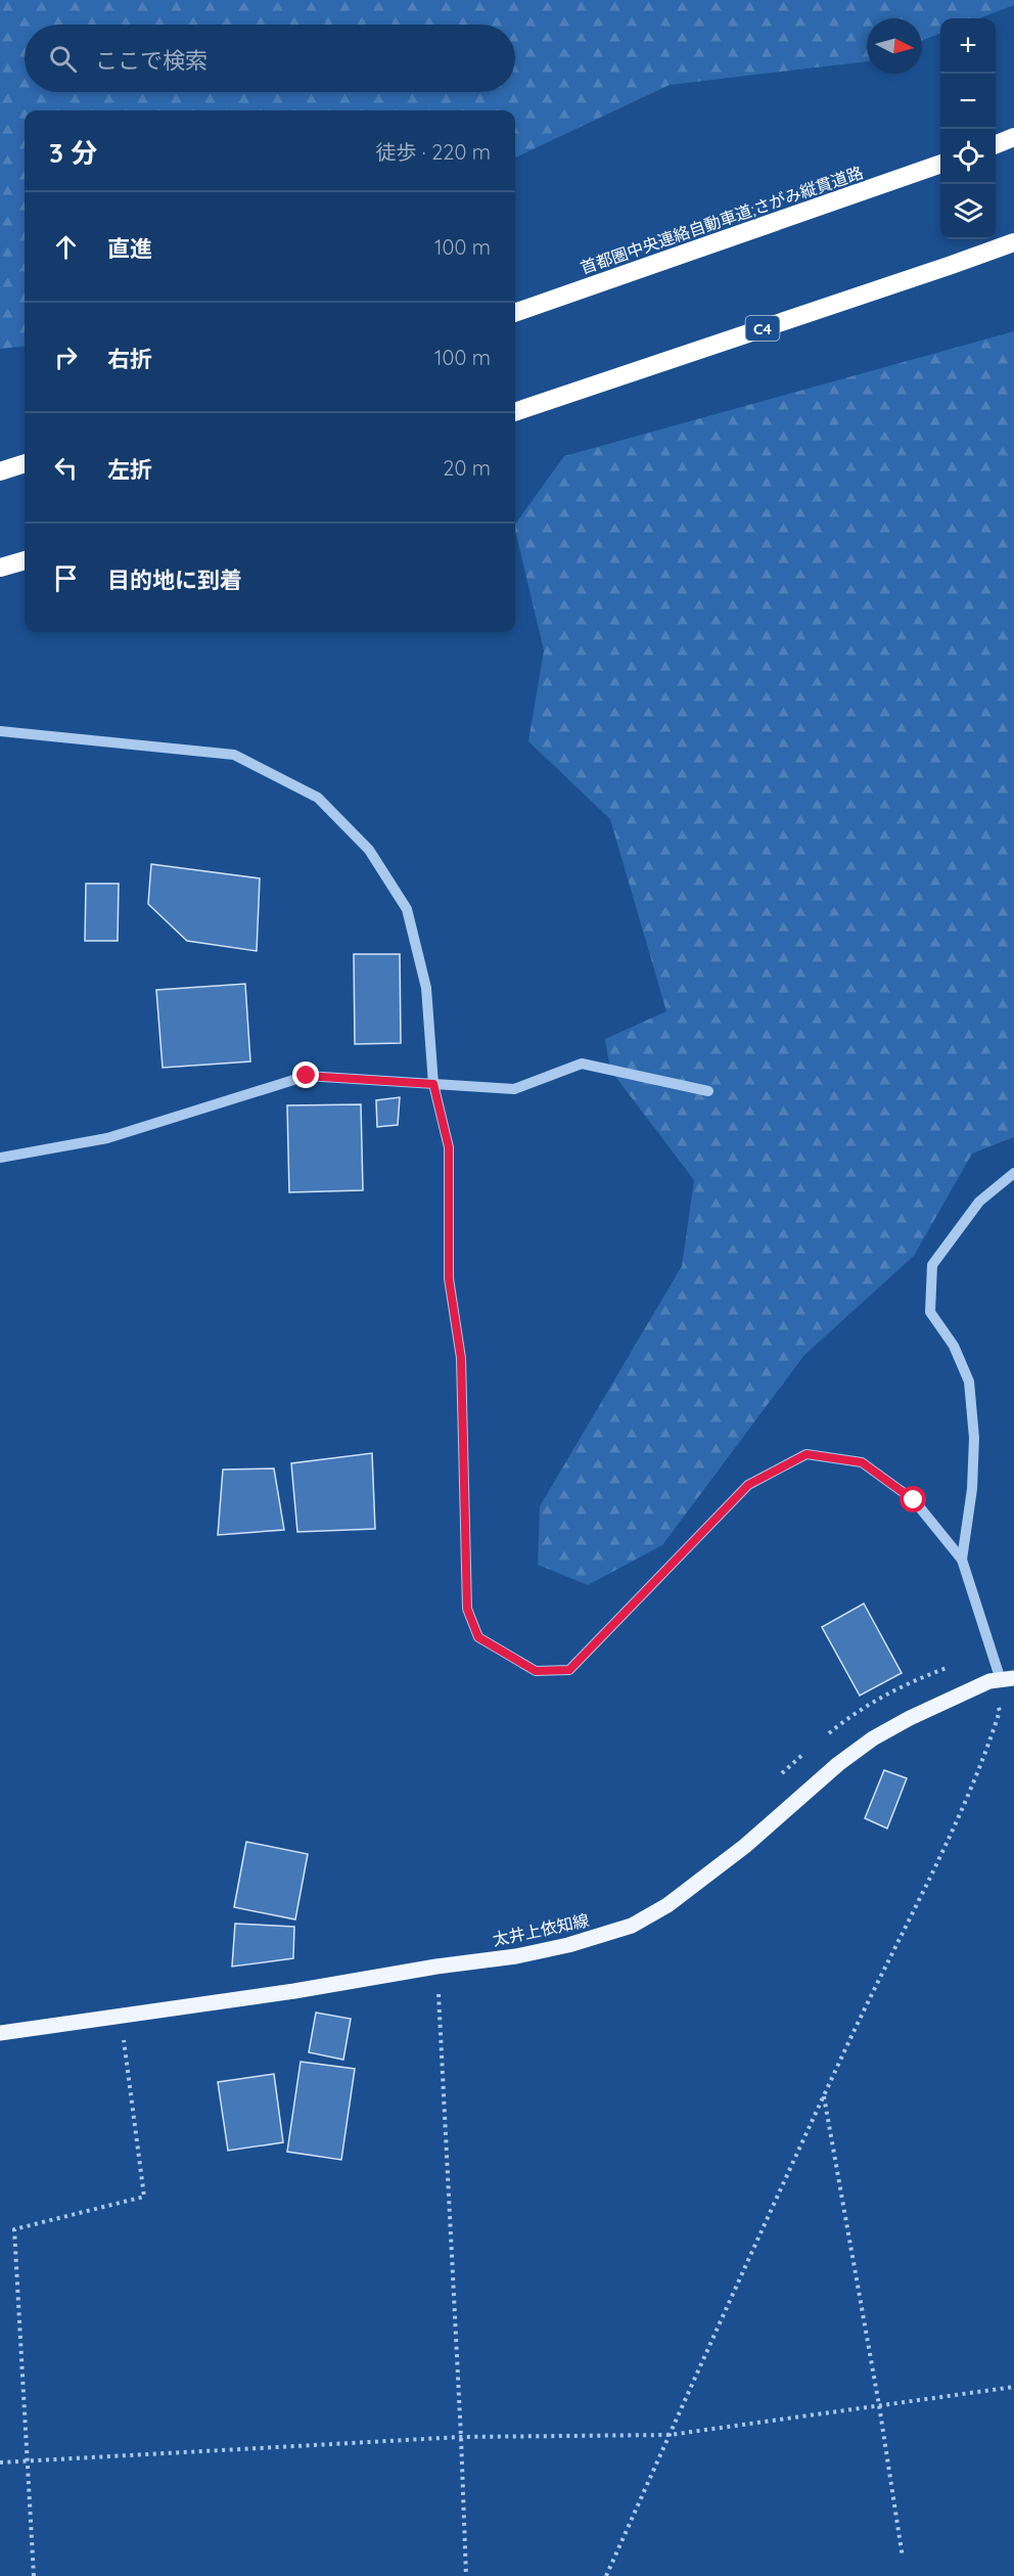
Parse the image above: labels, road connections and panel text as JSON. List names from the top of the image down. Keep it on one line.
{"streets":{"highway":["首都圏中央連絡自動車道;さがみ縦貫道路","C4"],"main road":["太井上依知線"]},"north":"right","page":{"map_buttons":["+","−"],"search":"ここで検索","heading":["3 分","徒歩 · 220 m"],"list":[["直進","100 m"],["右折","100 m"],["左折","20 m"],"目的地に到着"]}}
